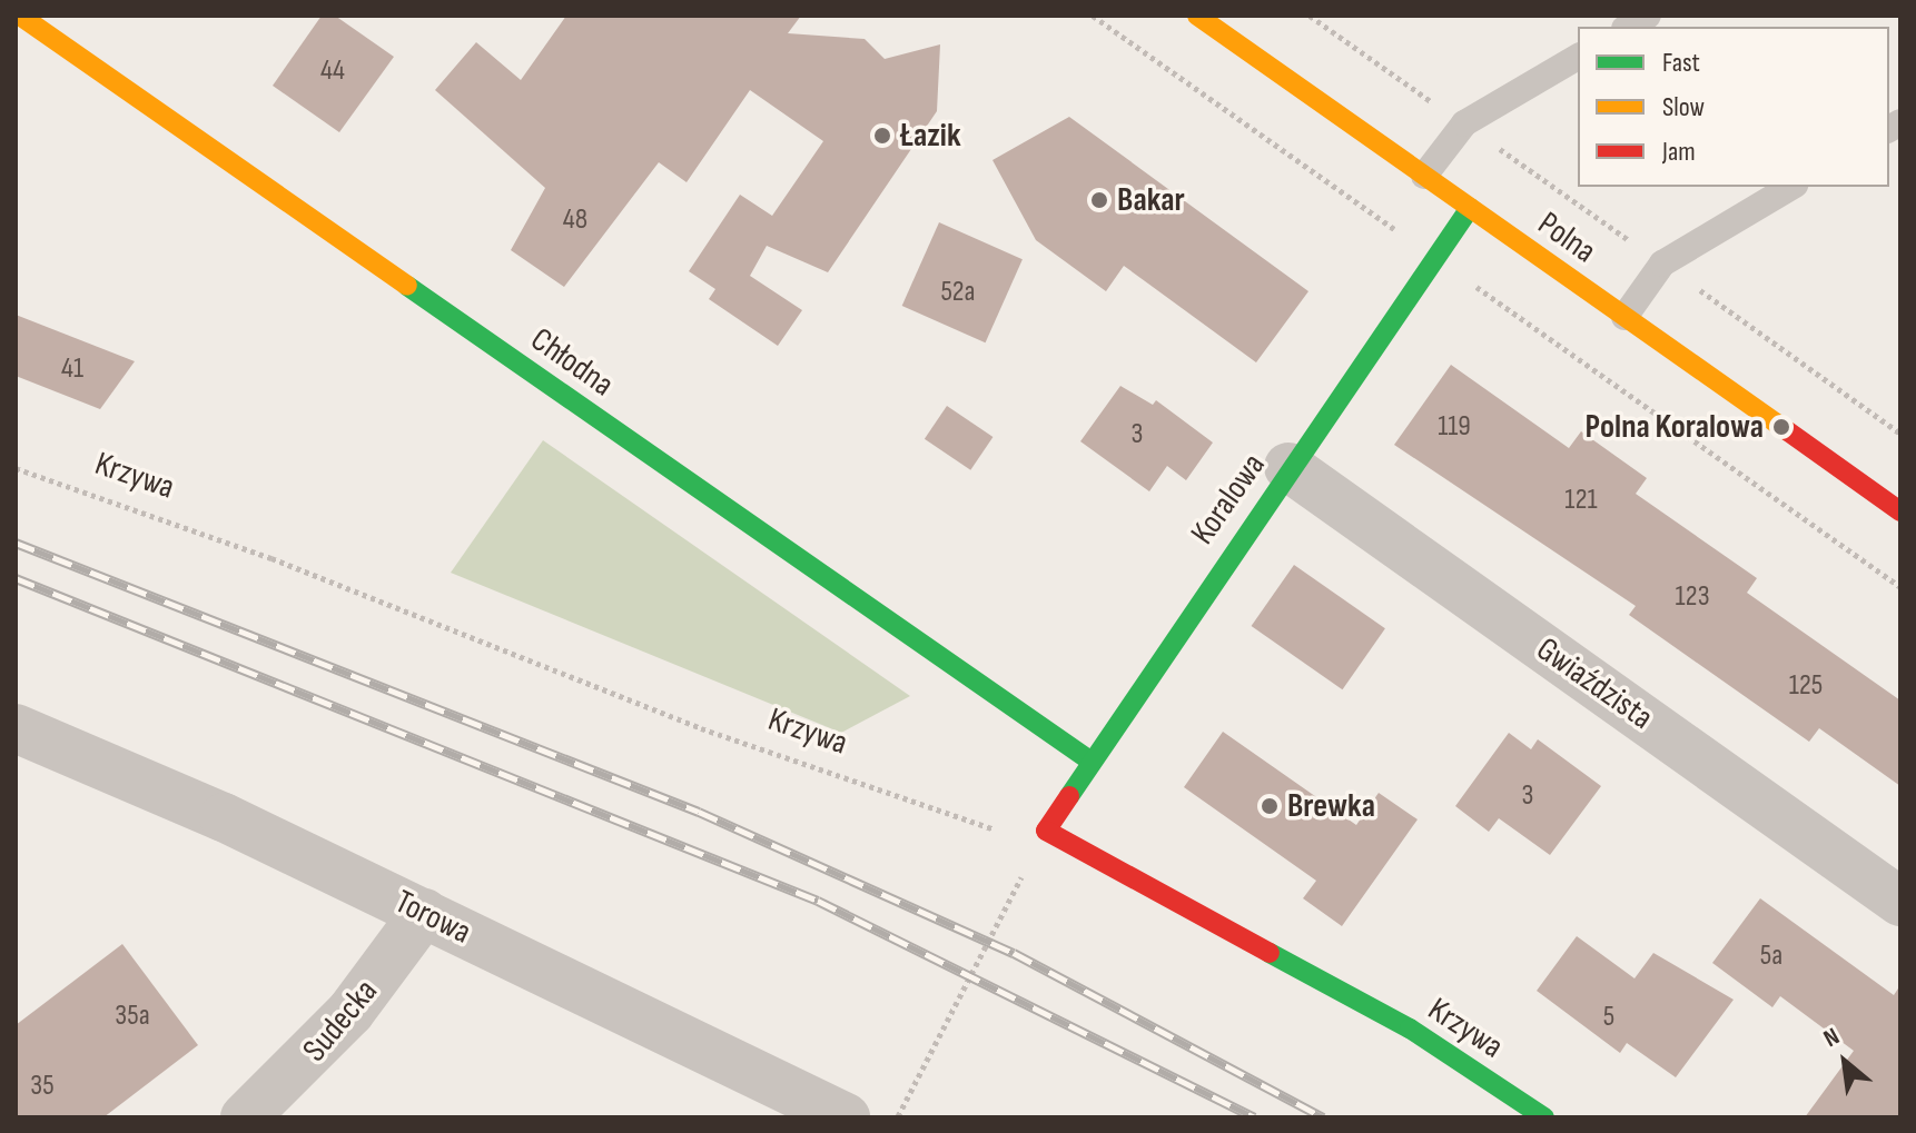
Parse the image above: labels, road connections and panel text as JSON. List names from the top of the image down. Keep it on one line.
{"streets":{"street":["Polna","Chłodna","Krzywa","Koralowa","Gwiaździsta","Torowa","Sudecka"]},"crossings":[["Polna","Koralowa"],["Chłodna","Koralowa"],["Krzywa","Koralowa"],["Koralowa","Gwiaździsta"],["Torowa","Sudecka"]],"places":["Łazik","Bakar","Polna Koralowa","Brewka"],"house_numbers":["44","48","52a","41","119","3","121","123","125","3","5a","35a","5","35"],"legend":["Fast","Slow","Jam"],"north":"top left"}
